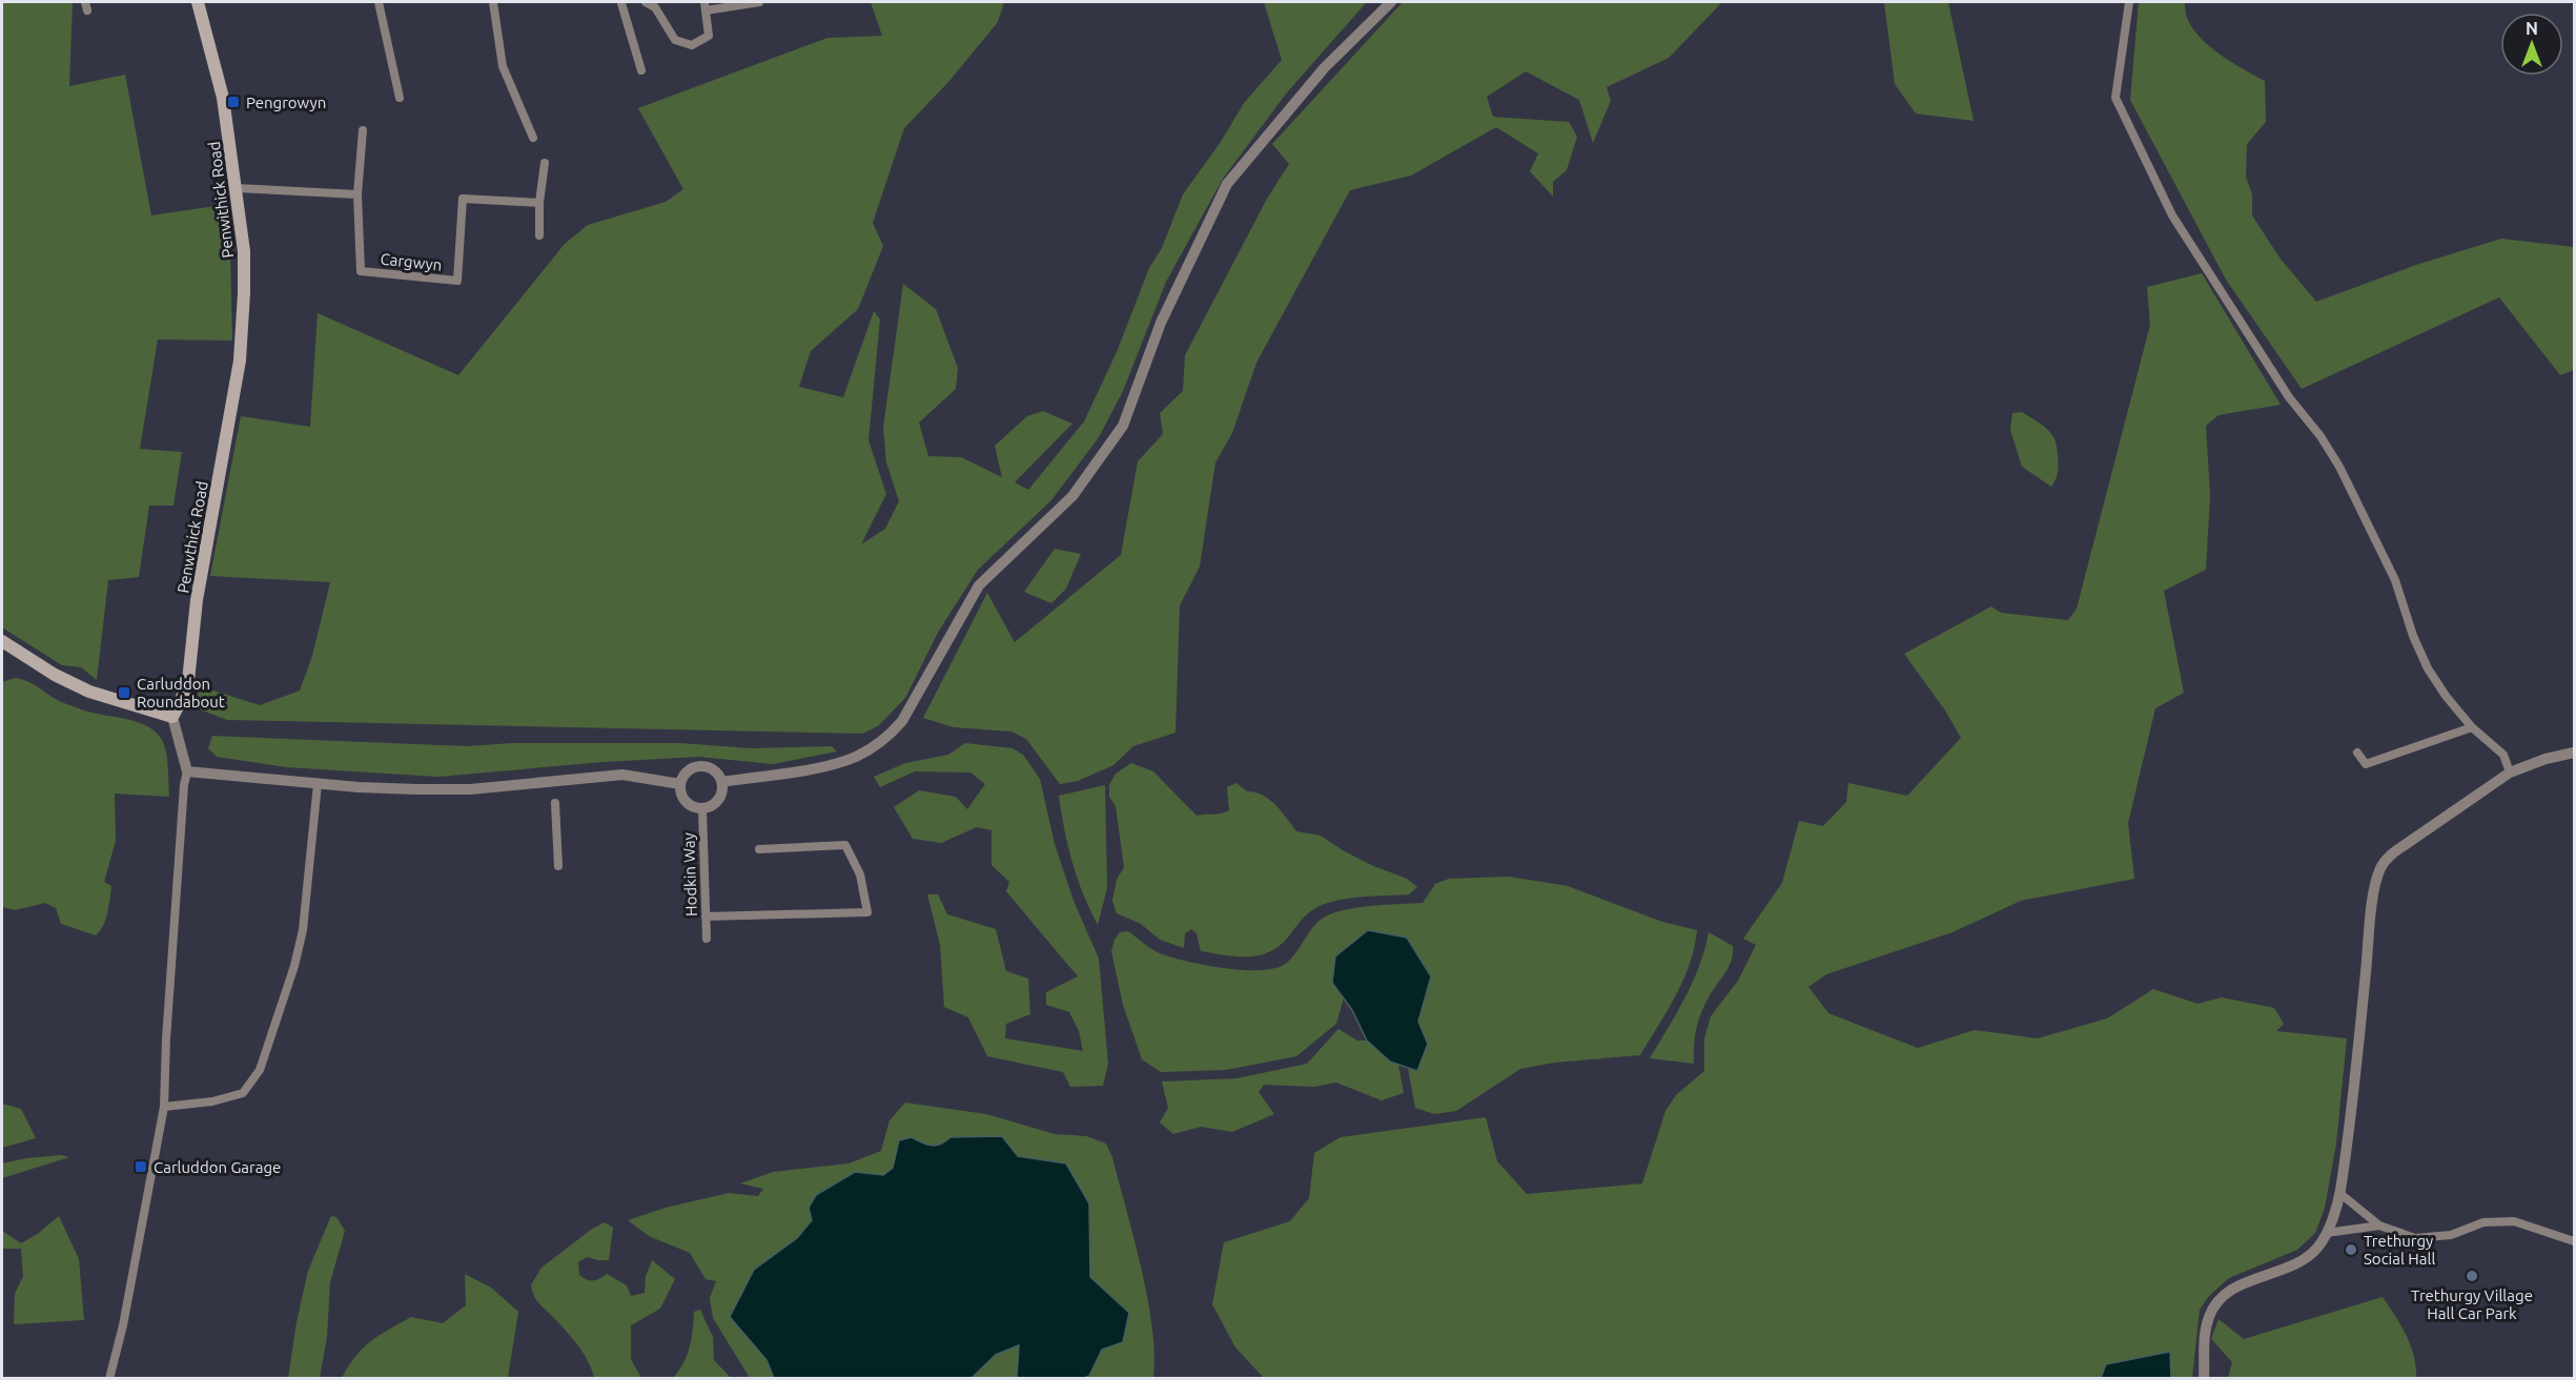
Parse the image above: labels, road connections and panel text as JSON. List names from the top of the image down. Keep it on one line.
{"streets":{"main road":["Penwithick Road","Penwthick Road"],"street":["Cargwyn","Hodkin Way"]},"crossings":[["Penwithick Road","Penwthick Road"]],"places":{"transit":["Pengrowyn","Carluddon Roundabout","Carluddon Garage"],"other":["Trethurgy Social Hall","Trethurgy Village Hall Car Park"]},"north":"top"}
